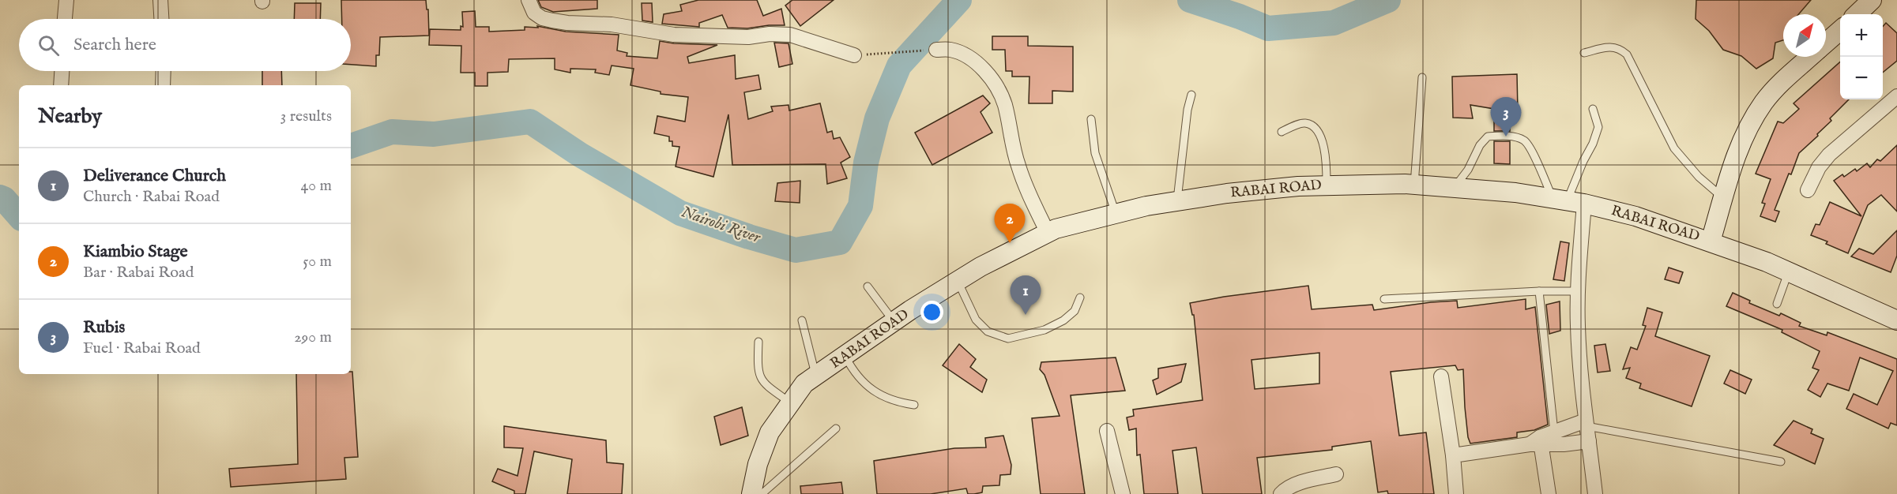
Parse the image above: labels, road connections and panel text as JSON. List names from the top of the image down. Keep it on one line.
{"streets":{"main road":["RABAI ROAD"]},"water":["Nairobi River"],"north":"top right","page":{"map_buttons":["+","−"],"search":"Search here","heading":["Nearby","3 results"],"pins":["3","2","1"],"list":[{"mark":"1","name":"Deliverance Church","note":"Church · Rabai Road","value":"40 m"},{"mark":"2","name":"Kiambio Stage","note":"Bar · Rabai Road","value":"50 m"},{"mark":"3","name":"Rubis","note":"Fuel · Rabai Road","value":"290 m"}]}}
